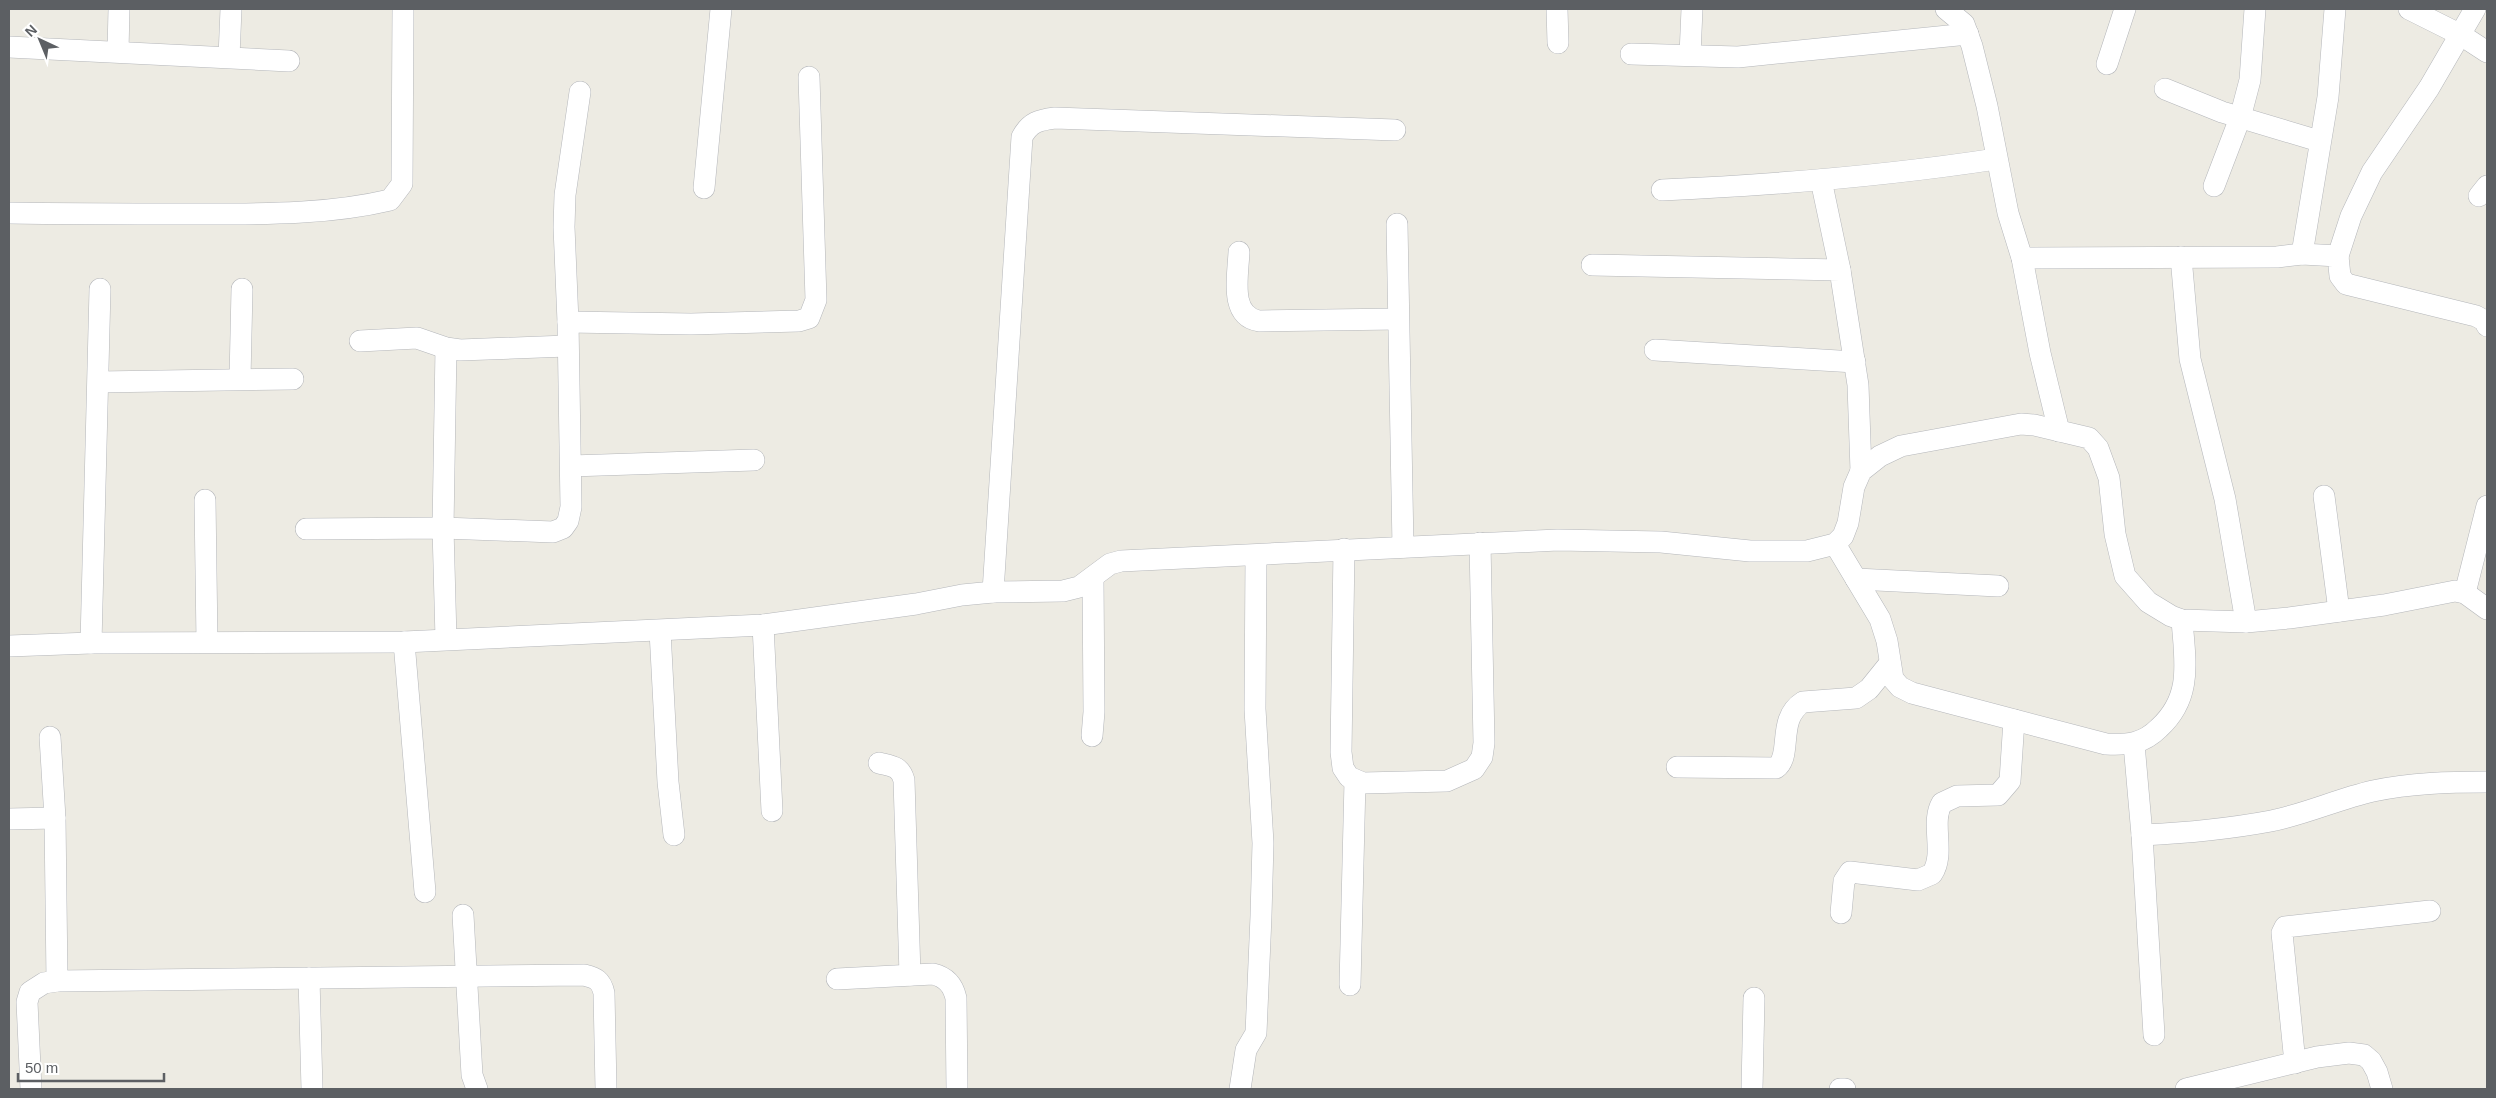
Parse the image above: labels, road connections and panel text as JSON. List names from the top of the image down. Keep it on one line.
{"scale_bar":"50 m","north":"top left"}
